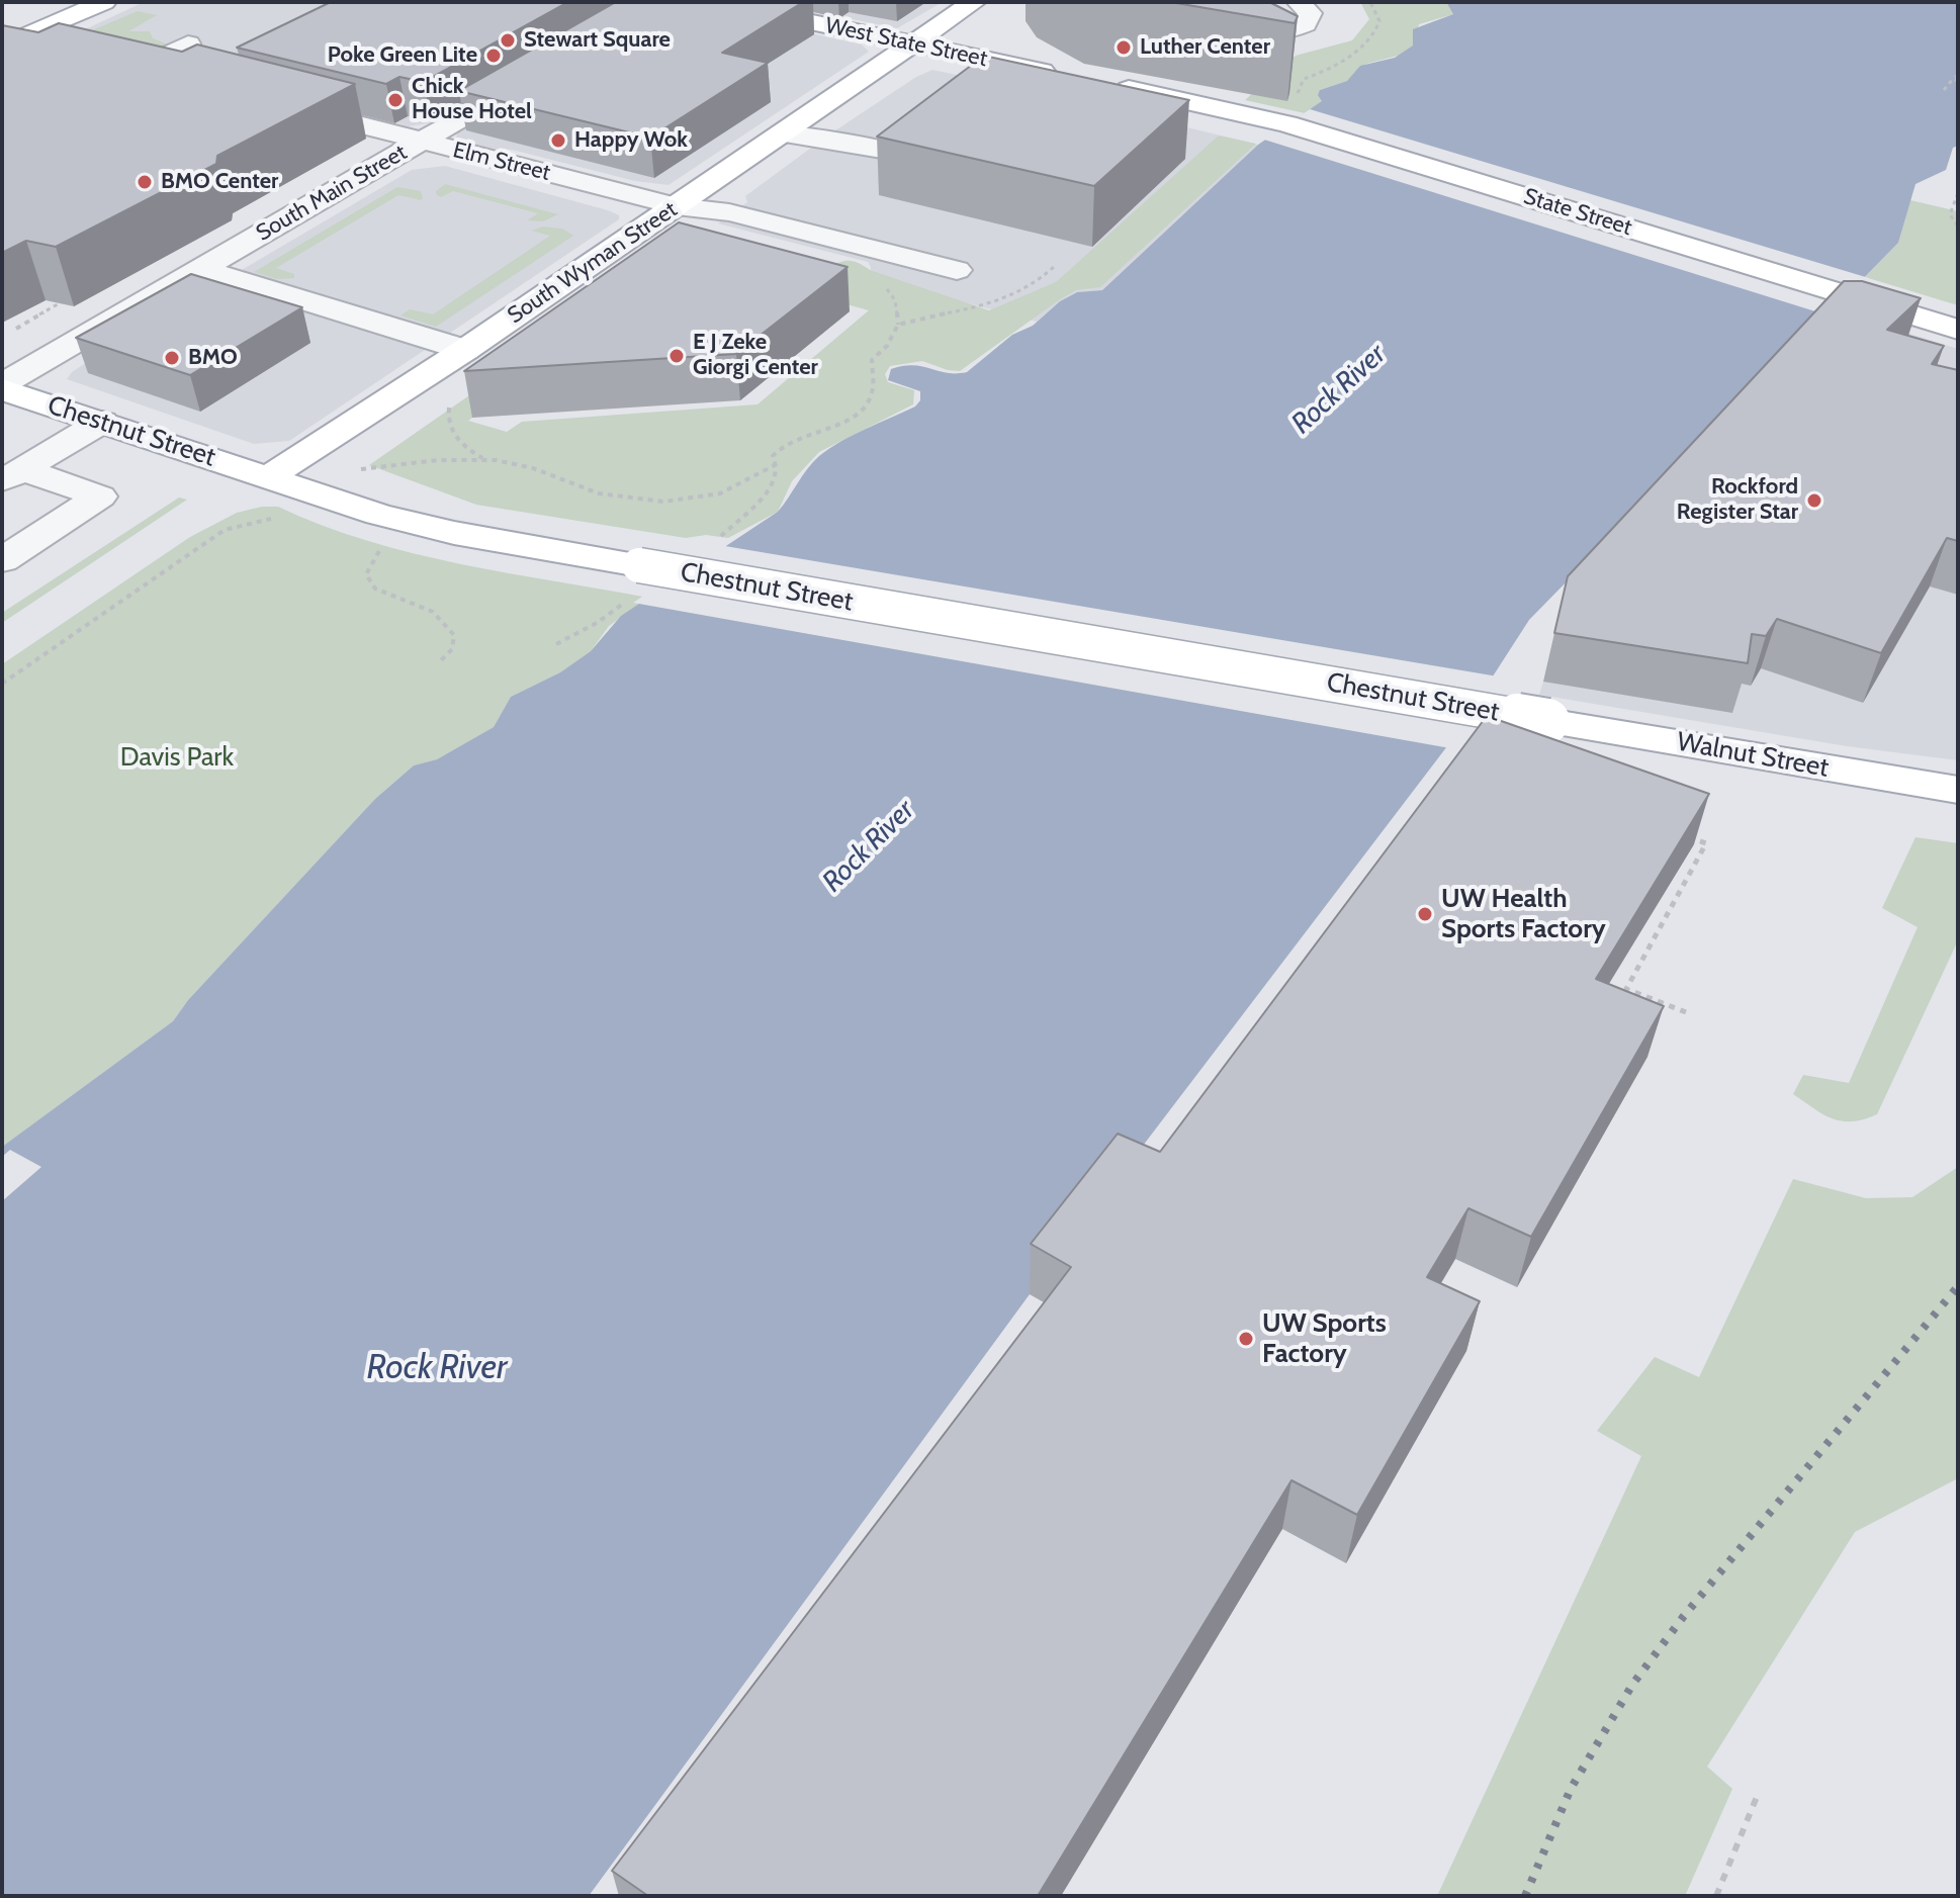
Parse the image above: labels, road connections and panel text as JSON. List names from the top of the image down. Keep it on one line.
{"streets":{"main road":["West State Street","State Street","South Wyman Street","Chestnut Street","Walnut Street"],"street":["Elm Street","South Main Street"]},"crossings":[["West State Street","South Wyman Street"],["Elm Street","South Main Street"],["Elm Street","South Wyman Street"],["South Main Street","Chestnut Street"],["South Wyman Street","Chestnut Street"],["Chestnut Street","Walnut Street"]],"water":["Rock River"],"parks":["Davis Park"],"places":["Stewart Square","Luther Center","Poke Green Lite","Chick House Hotel","Happy Wok","BMO Center","E J Zeke Giorgi Center","BMO","Rockford Register Star","UW Health Sports Factory","UW Sports Factory"]}
